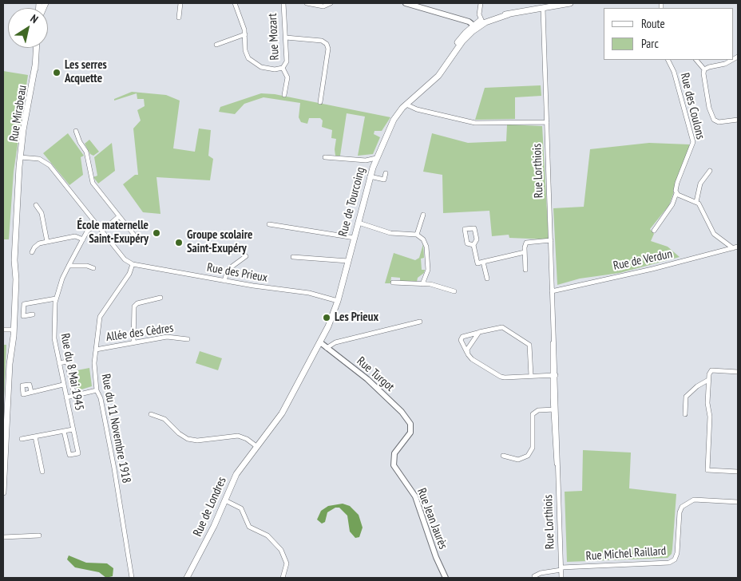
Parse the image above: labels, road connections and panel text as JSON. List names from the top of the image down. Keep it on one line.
{"streets":{"main road":["Rue Mirabeau","Rue de Tourcoing","Rue de Londres"],"street":["Rue Mozart","Rue des Coulons","Rue Lorthiois","Rue de Verdun","Rue des Prieux","Allée des Cèdres","Rue du 8 Mai 1945","Rue Turgot","Rue du 11 Novembre 1918","Rue Jean Jaurès","Rue Michel Raillard"]},"crossings":[["Rue Lorthiois","Rue de Tourcoing"],["Rue Lorthiois","Rue de Verdun"],["Rue Lorthiois","Rue Michel Raillard"],["Rue de Tourcoing","Rue des Prieux"],["Rue de Tourcoing","Rue Turgot"],["Rue de Tourcoing","Rue de Londres"],["Rue des Prieux","Rue du 11 Novembre 1918"],["Allée des Cèdres","Rue du 11 Novembre 1918"],["Rue Turgot","Rue de Londres"],["Rue Turgot","Rue Jean Jaurès"]],"places":["Les serres Acquette","École maternelle Saint-Exupéry","Groupe scolaire Saint-Exupéry","Les Prieux"],"legend":["Route","Parc"],"north":"top right"}
